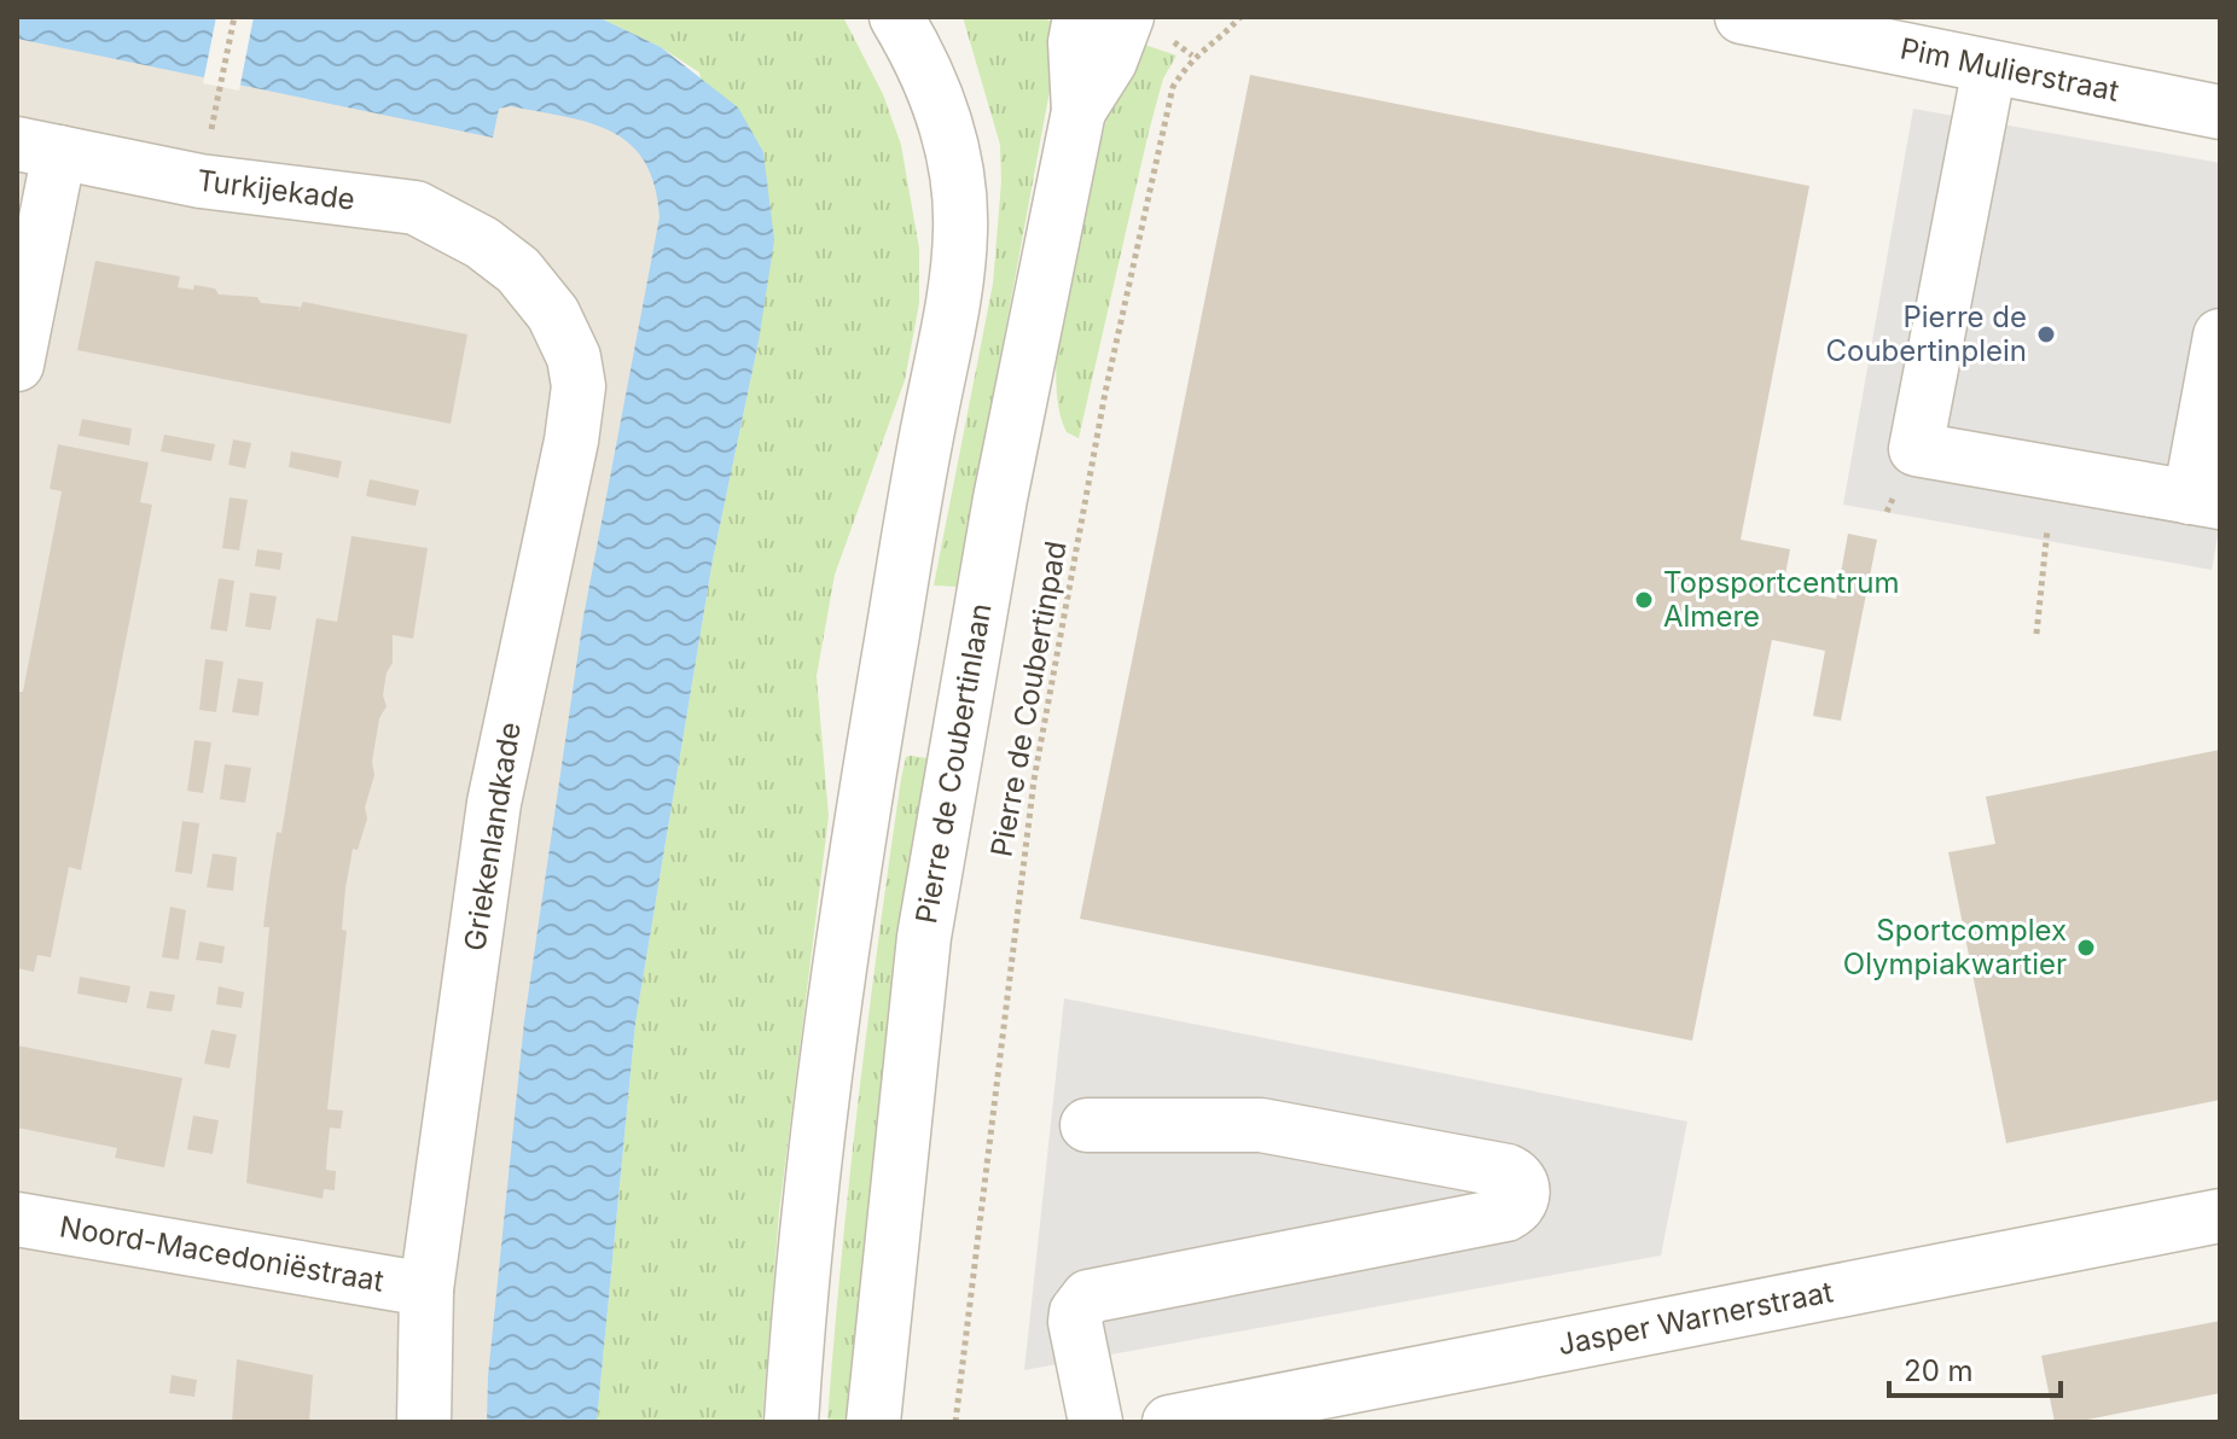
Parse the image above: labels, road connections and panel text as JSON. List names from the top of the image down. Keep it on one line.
{"streets":{"street":["Pim Mulierstraat","Turkijekade","Pierre de Coubertinlaan","Griekenlandkade","Noord-Macedoniëstraat","Jasper Warnerstraat"],"path":["Pierre de Coubertinpad"]},"crossings":[["Turkijekade","Griekenlandkade"],["Griekenlandkade","Noord-Macedoniëstraat"]],"places":["Pierre de Coubertinplein","Topsportcentrum Almere","Sportcomplex Olympiakwartier"],"scale_bar":"20 m"}
